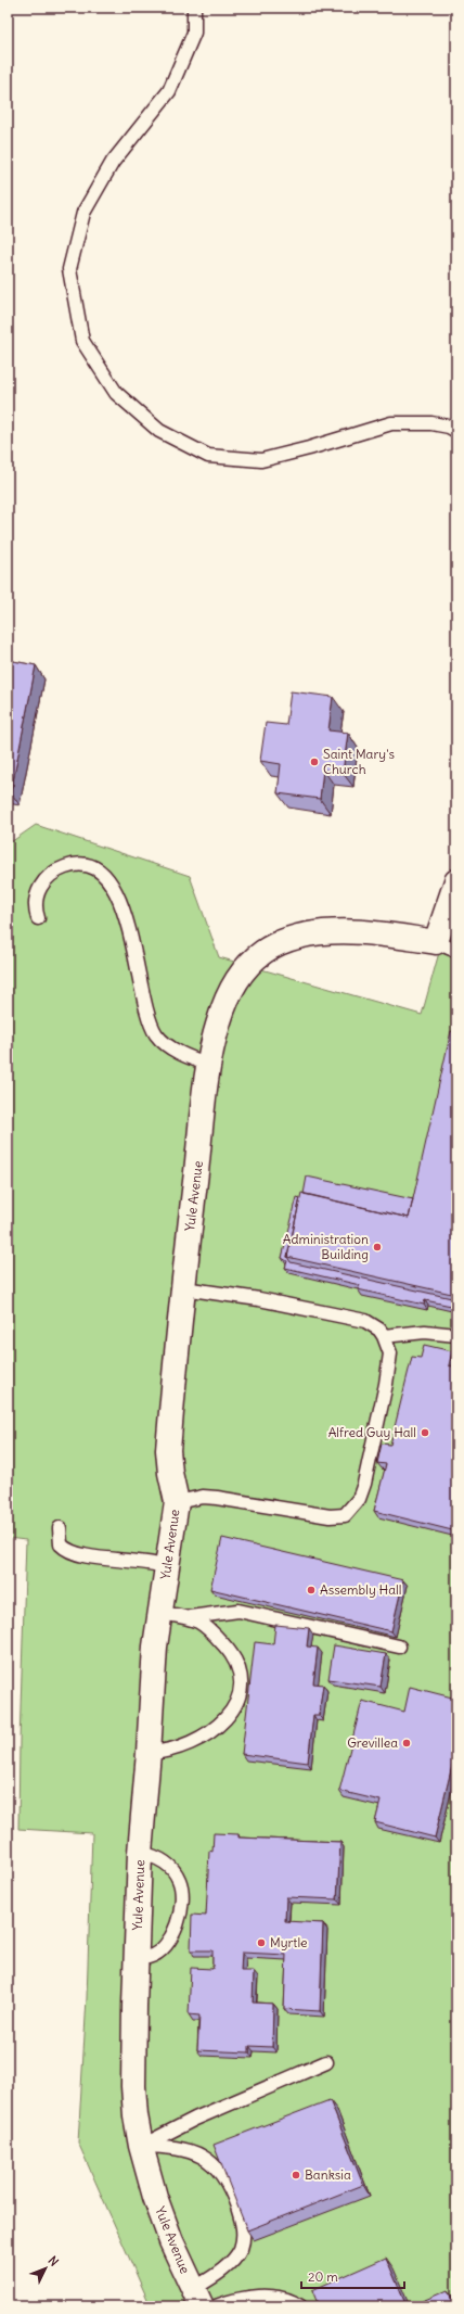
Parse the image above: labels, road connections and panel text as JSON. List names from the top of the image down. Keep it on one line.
{"streets":{"street":["Yule Avenue"]},"places":["Saint Mary's Church","Administration Building","Alfred Guy Hall","Assembly Hall","Grevillea","Myrtle","Banksia"],"scale_bar":"20 m","north":"top right"}
